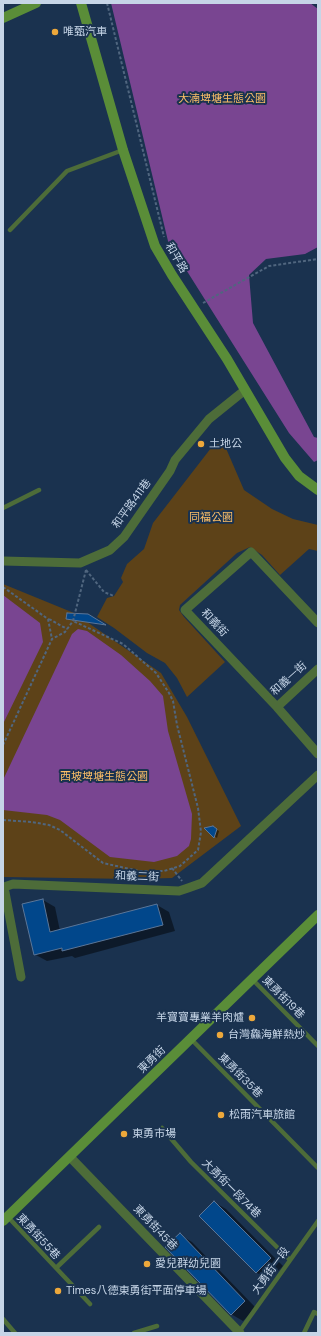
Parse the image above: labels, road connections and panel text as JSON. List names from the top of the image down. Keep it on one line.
{"streets":{"street":["和平路","和平路411巷","和義街","和義一街","和義二街","東勇街","東勇街45巷"],"lane":["東勇街19巷","東勇街35巷","大勇街一段74巷","東勇街55巷","大勇街一段"]},"crossings":[["和平路","和平路411巷"],["和義街","和義一街"],["東勇街19巷","東勇街"],["東勇街","東勇街35巷"],["東勇街","東勇街45巷"],["東勇街","東勇街55巷"],["大勇街一段74巷","大勇街一段"],["東勇街45巷","大勇街一段"]],"parks":["大湳埤塘生態公園","同福公園","西坡埤塘生態公園"],"places":["唯甄汽車","土地公","羊寶寶專業羊肉爐","台灣鱻海鮮熱炒","松雨汽車旅館","東勇市場","愛兒群幼兒園","Times八德東勇街平面停車場"]}
